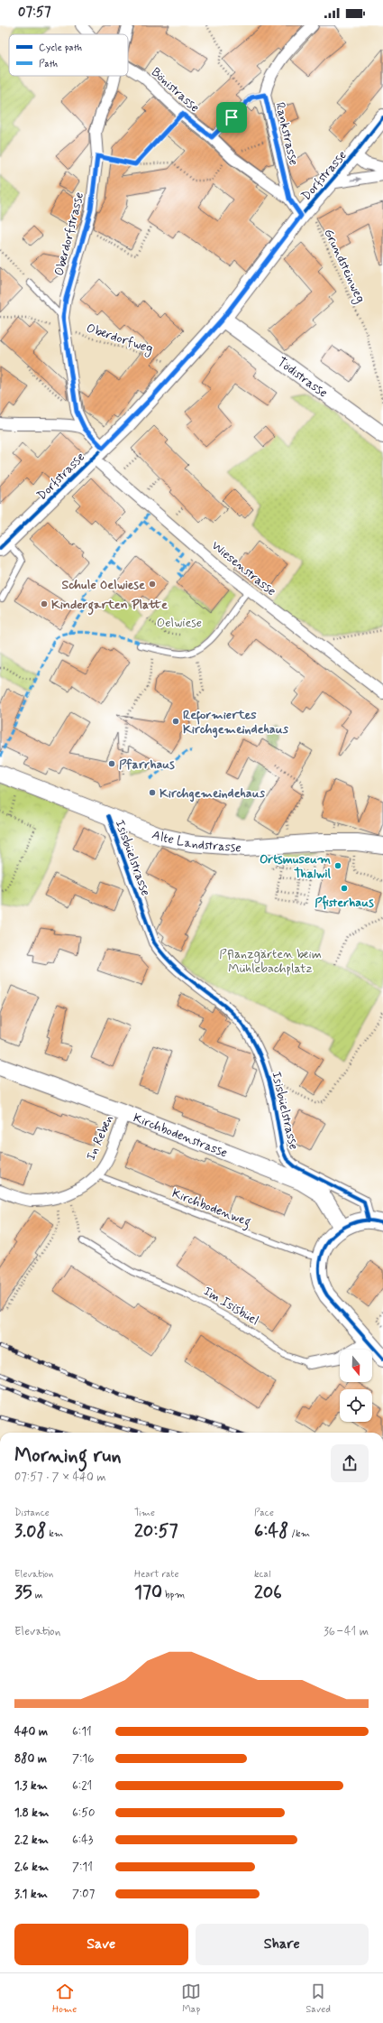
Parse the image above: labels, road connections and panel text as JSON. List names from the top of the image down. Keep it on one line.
{"streets":{"street":["Bönistrasse","Rankstrasse","Dorfstrasse","Oberdorfstrasse","Tödistrasse","Wiesenstrasse","Alte Landstrasse","Isisbüelstrasse","Kirchbodenstrasse","In Reben","Im Isisbüel"],"lane":["Kirchbodenweg"],"path":["Grundsteinweg","Oberdorfweg"]},"crossings":[["Bönistrasse","Rankstrasse"],["Bönistrasse","Dorfstrasse"],["Bönistrasse","Grundsteinweg"],["Dorfstrasse","Grundsteinweg"],["Dorfstrasse","Tödistrasse"],["Dorfstrasse","Wiesenstrasse"],["Oberdorfstrasse","Oberdorfweg"],["Oberdorfstrasse","Wiesenstrasse"],["Alte Landstrasse","Isisbüelstrasse"],["Kirchbodenstrasse","In Reben"],["In Reben","Kirchbodenweg"]],"parks":["Oelwiese","Pflanzgärten beim Mühlebachplatz"],"places":["Schule Oelwiese","Kindergarten Platte","Reformiertes Kirchgemeindehaus","Pfarrhaus","Kirchgemeindehaus","Ortsmuseum Thalwil","Pfisterhaus"],"legend":["Cycle path","Path"],"north":"bottom","page":{"status":"07:57","heading":["Morning run","07:57 · 7 × 440 m"],"stats":[["Distance","3.08 km"],["Time","20:57"],["Pace","6:48 /km"],["Elevation","35 m"],["Heart rate","170 bpm"],["kcal","206"]],"chart":["Elevation","36–41 m"],"list":[{"name":"440 m","note":"6:11"},{"name":"880 m","note":"7:16"},{"name":"1.3 km","note":"6:21"},{"name":"1.8 km","note":"6:50"},{"name":"2.2 km","note":"6:43"},{"name":"2.6 km","note":"7:11"},{"name":"3.1 km","note":"7:07"}],"buttons":["Save","Share"],"tabs":["Home","Map","Saved"]}}
